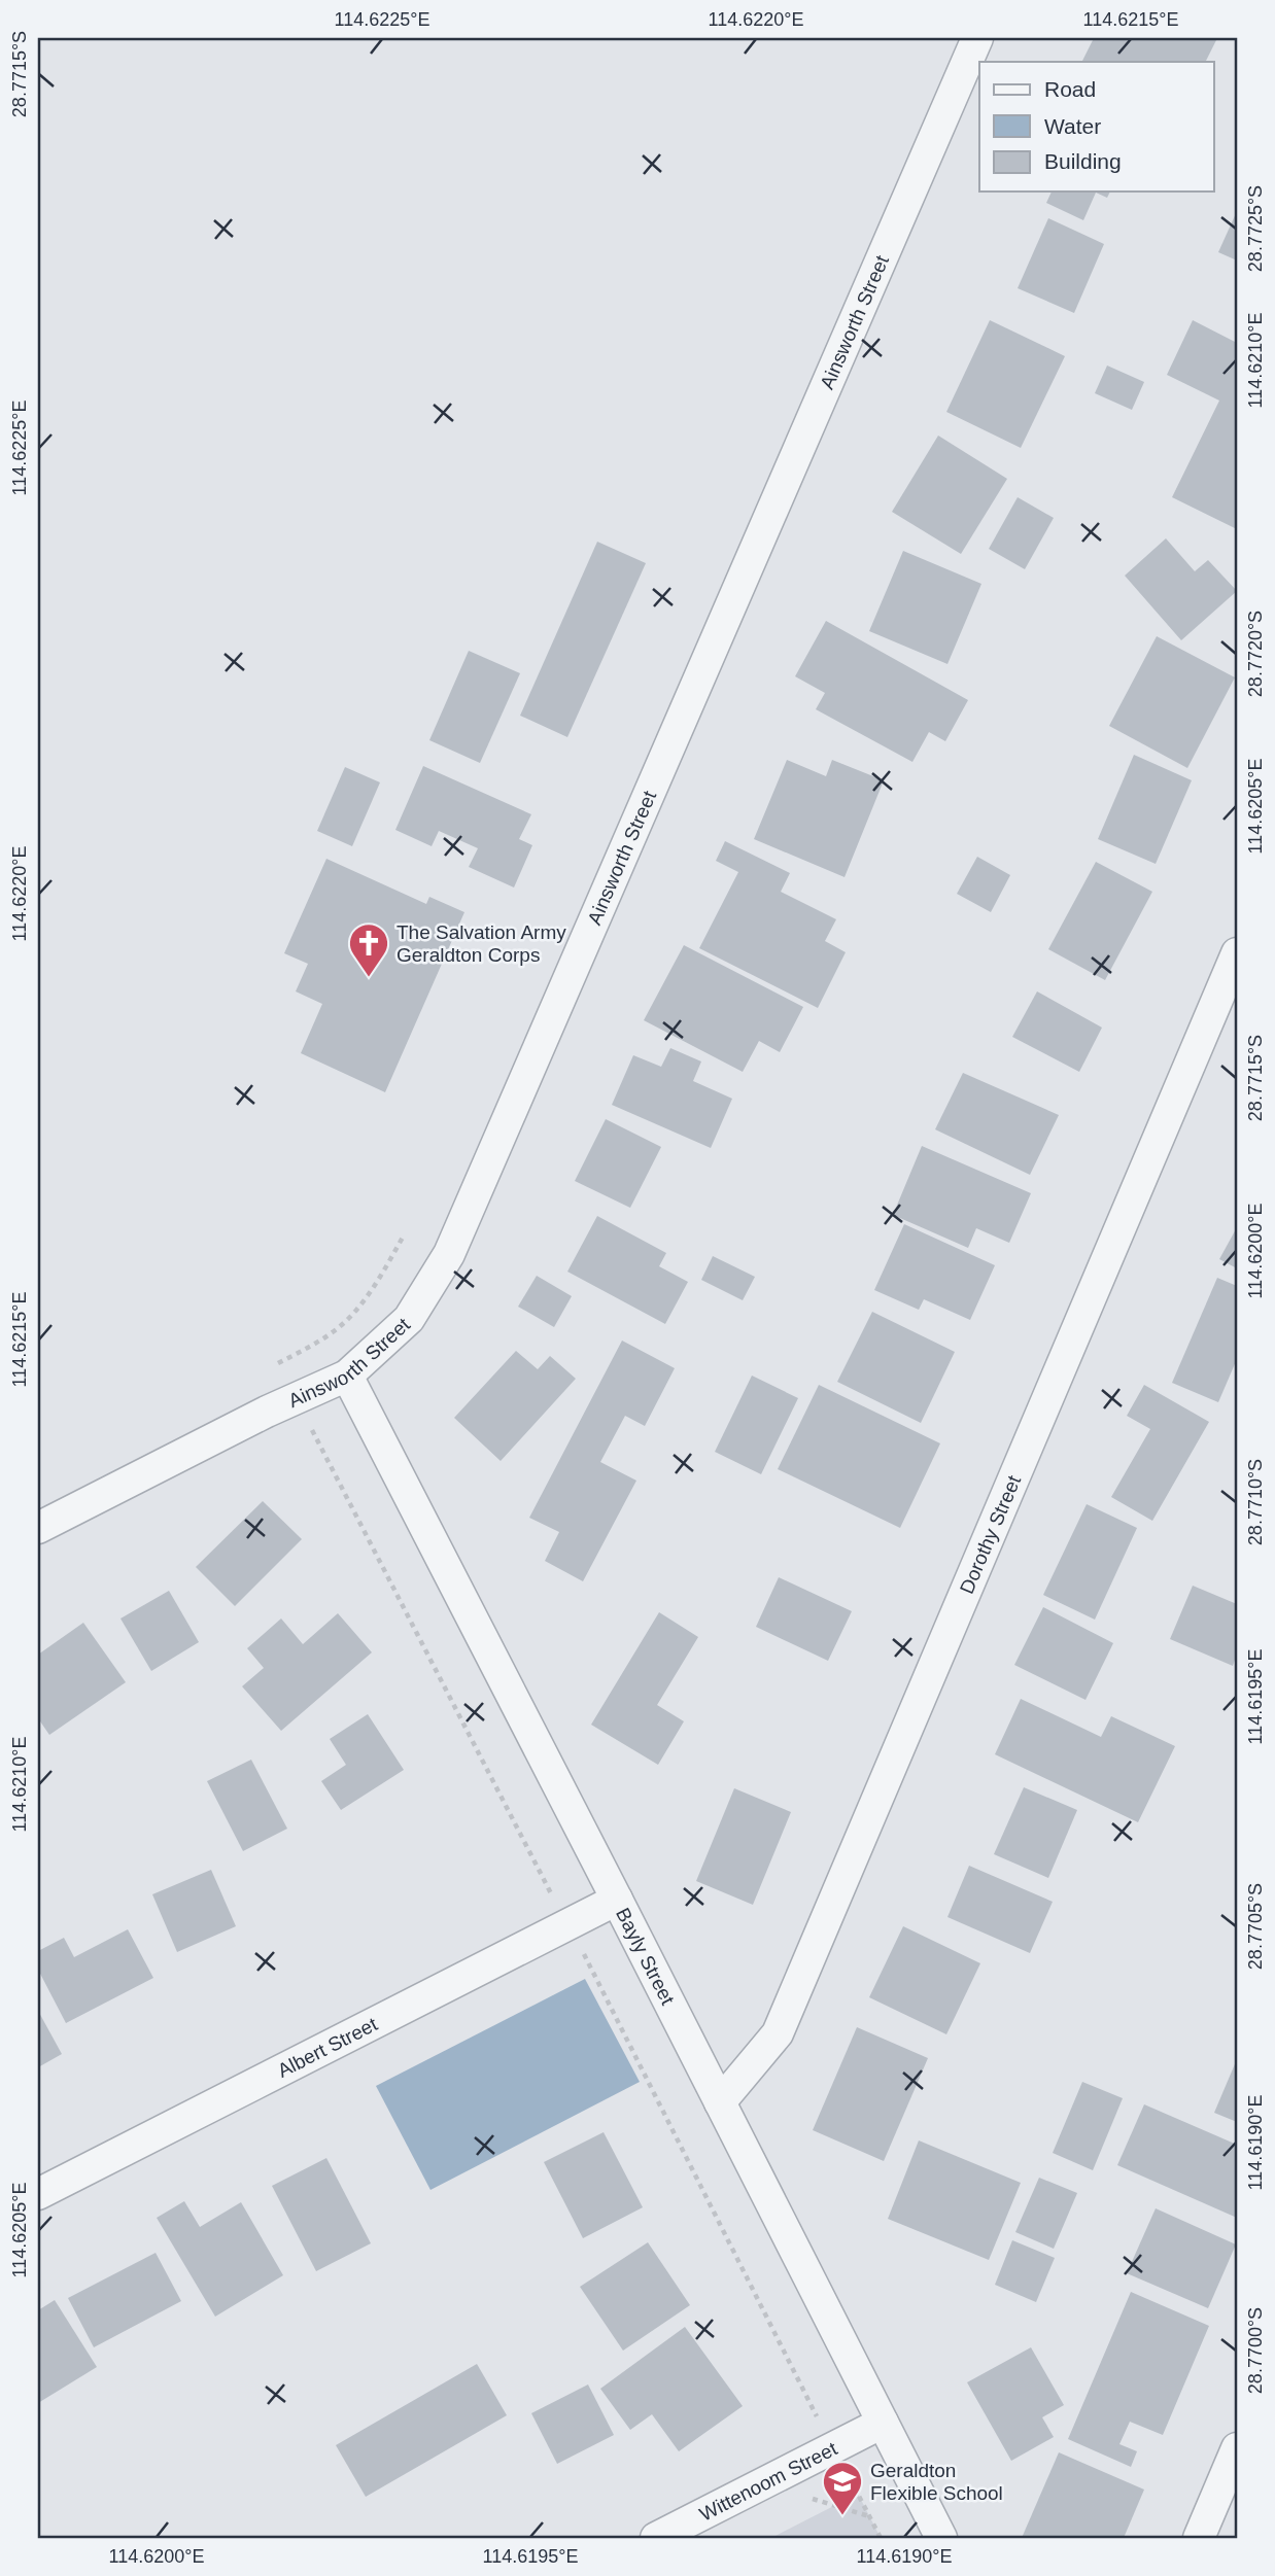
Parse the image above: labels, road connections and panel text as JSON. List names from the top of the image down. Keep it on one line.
{"streets":{"street":["Ainsworth Street","Dorothy Street","Bayly Street","Albert Street","Wittenoom Street"]},"crossings":[["Ainsworth Street","Bayly Street"],["Dorothy Street","Bayly Street"],["Bayly Street","Albert Street"],["Bayly Street","Wittenoom Street"]],"places":{"church":["The Salvation Army Geraldton Corps"],"school or university":["Geraldton Flexible School"]},"legend":["Road","Water","Building"],"coordinates":["114.6225°E","114.6220°E","114.6215°E","28.7715°S","28.7725°S","114.6210°E","28.7720°S","114.6205°E","114.6200°E","28.7710°S","114.6195°E","28.7705°S","114.6190°E","28.7700°S"]}
